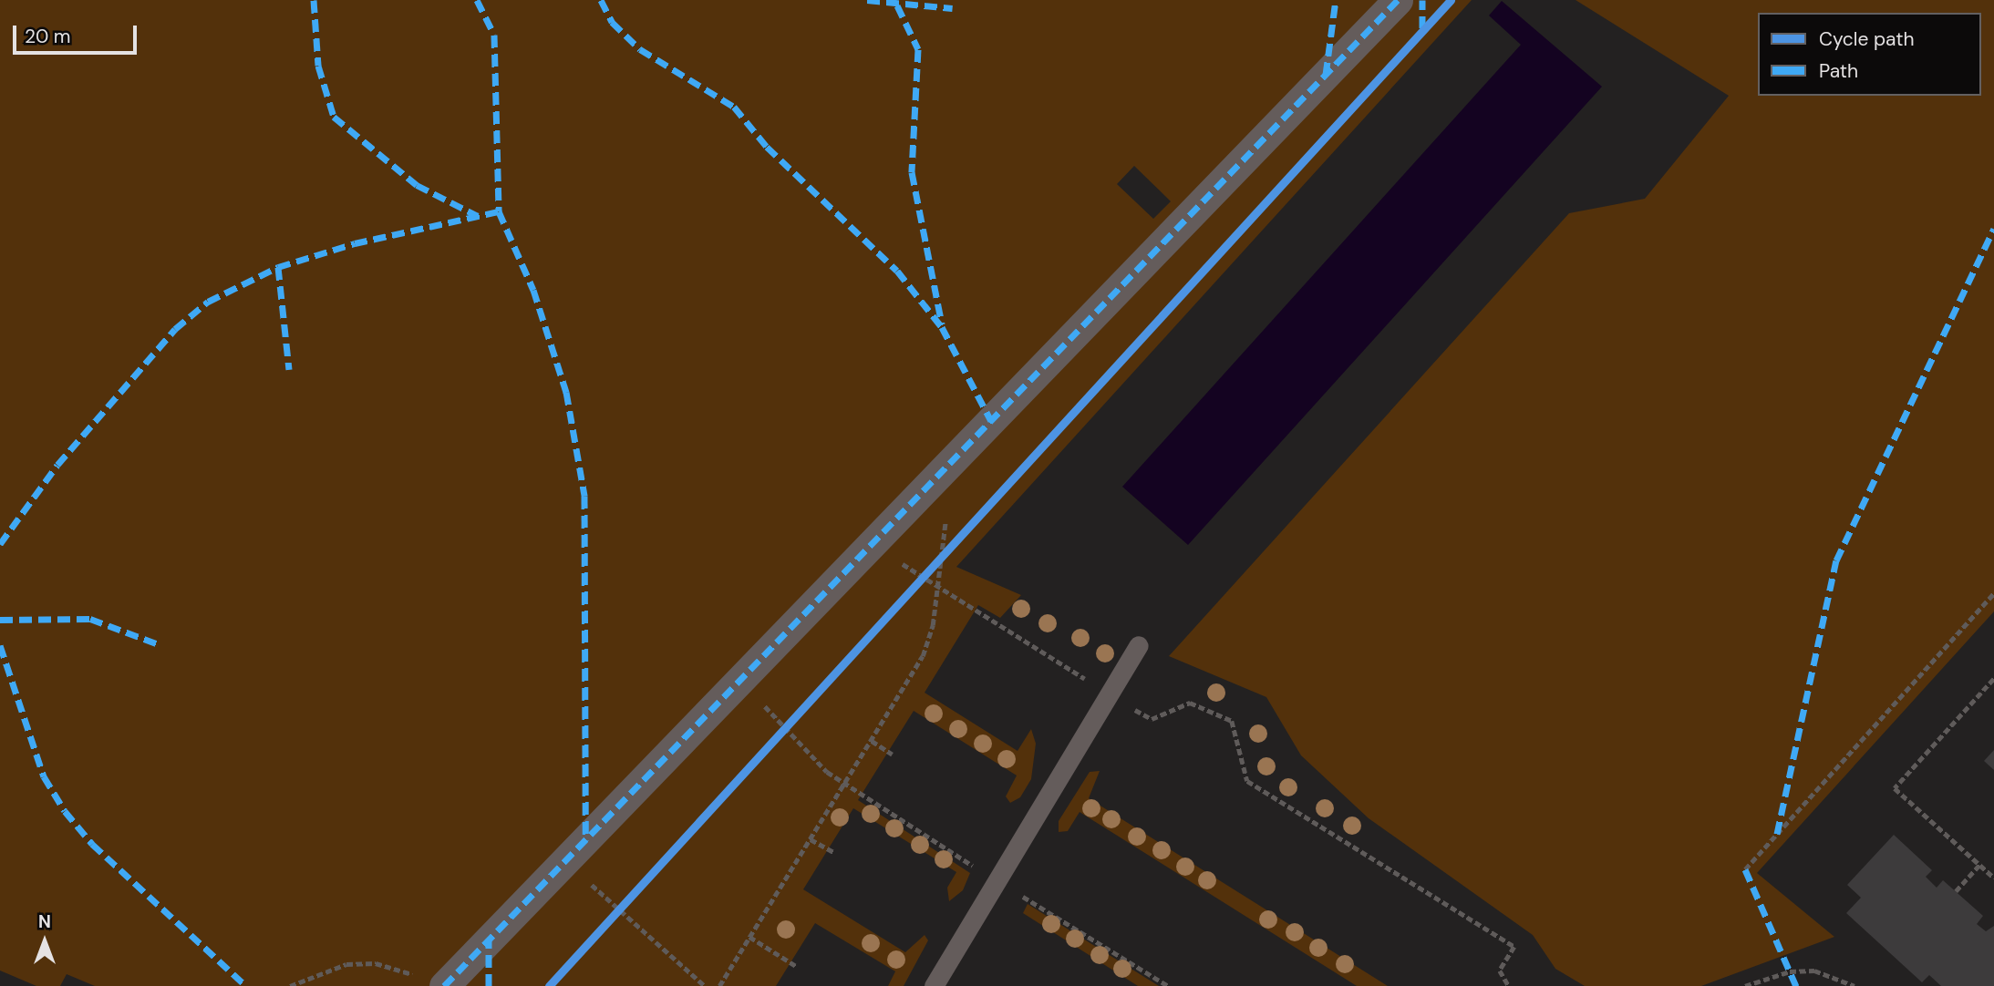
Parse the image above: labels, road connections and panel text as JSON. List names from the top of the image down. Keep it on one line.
{"legend":["Cycle path","Path"],"scale_bar":"20 m","north":"top"}
